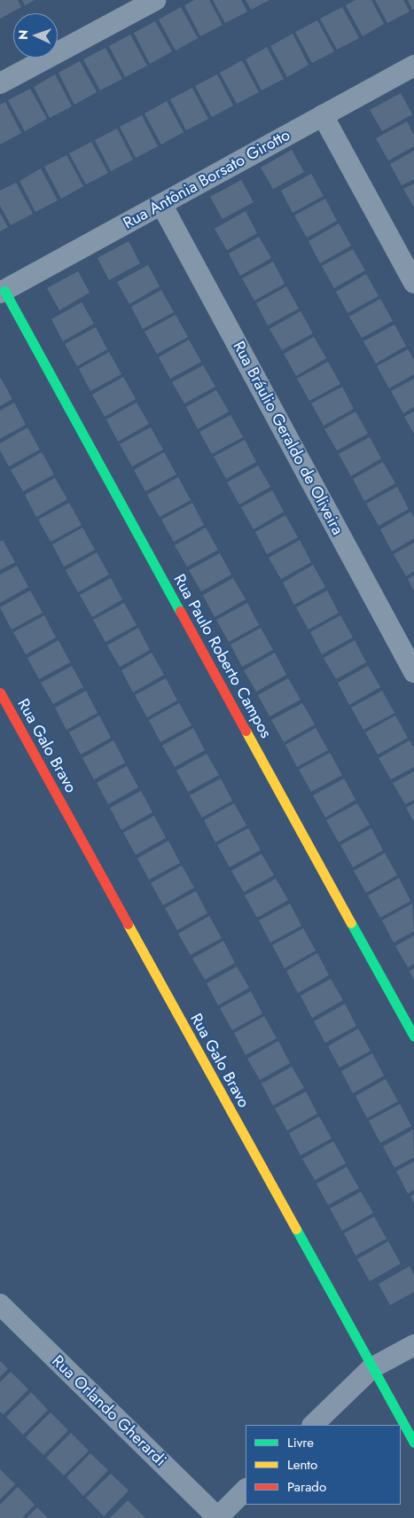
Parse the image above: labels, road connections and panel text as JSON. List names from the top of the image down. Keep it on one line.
{"streets":{"street":["Rua Antônia Borsato Girotto","Rua Bráulio Geraldo de Oliveira","Rua Paulo Roberto Campos","Rua Galo Bravo","Rua Orlando Gherardi"]},"crossings":[["Rua Antônia Borsato Girotto","Rua Bráulio Geraldo de Oliveira"],["Rua Antônia Borsato Girotto","Rua Paulo Roberto Campos"]],"legend":["Livre","Lento","Parado"],"north":"left"}
